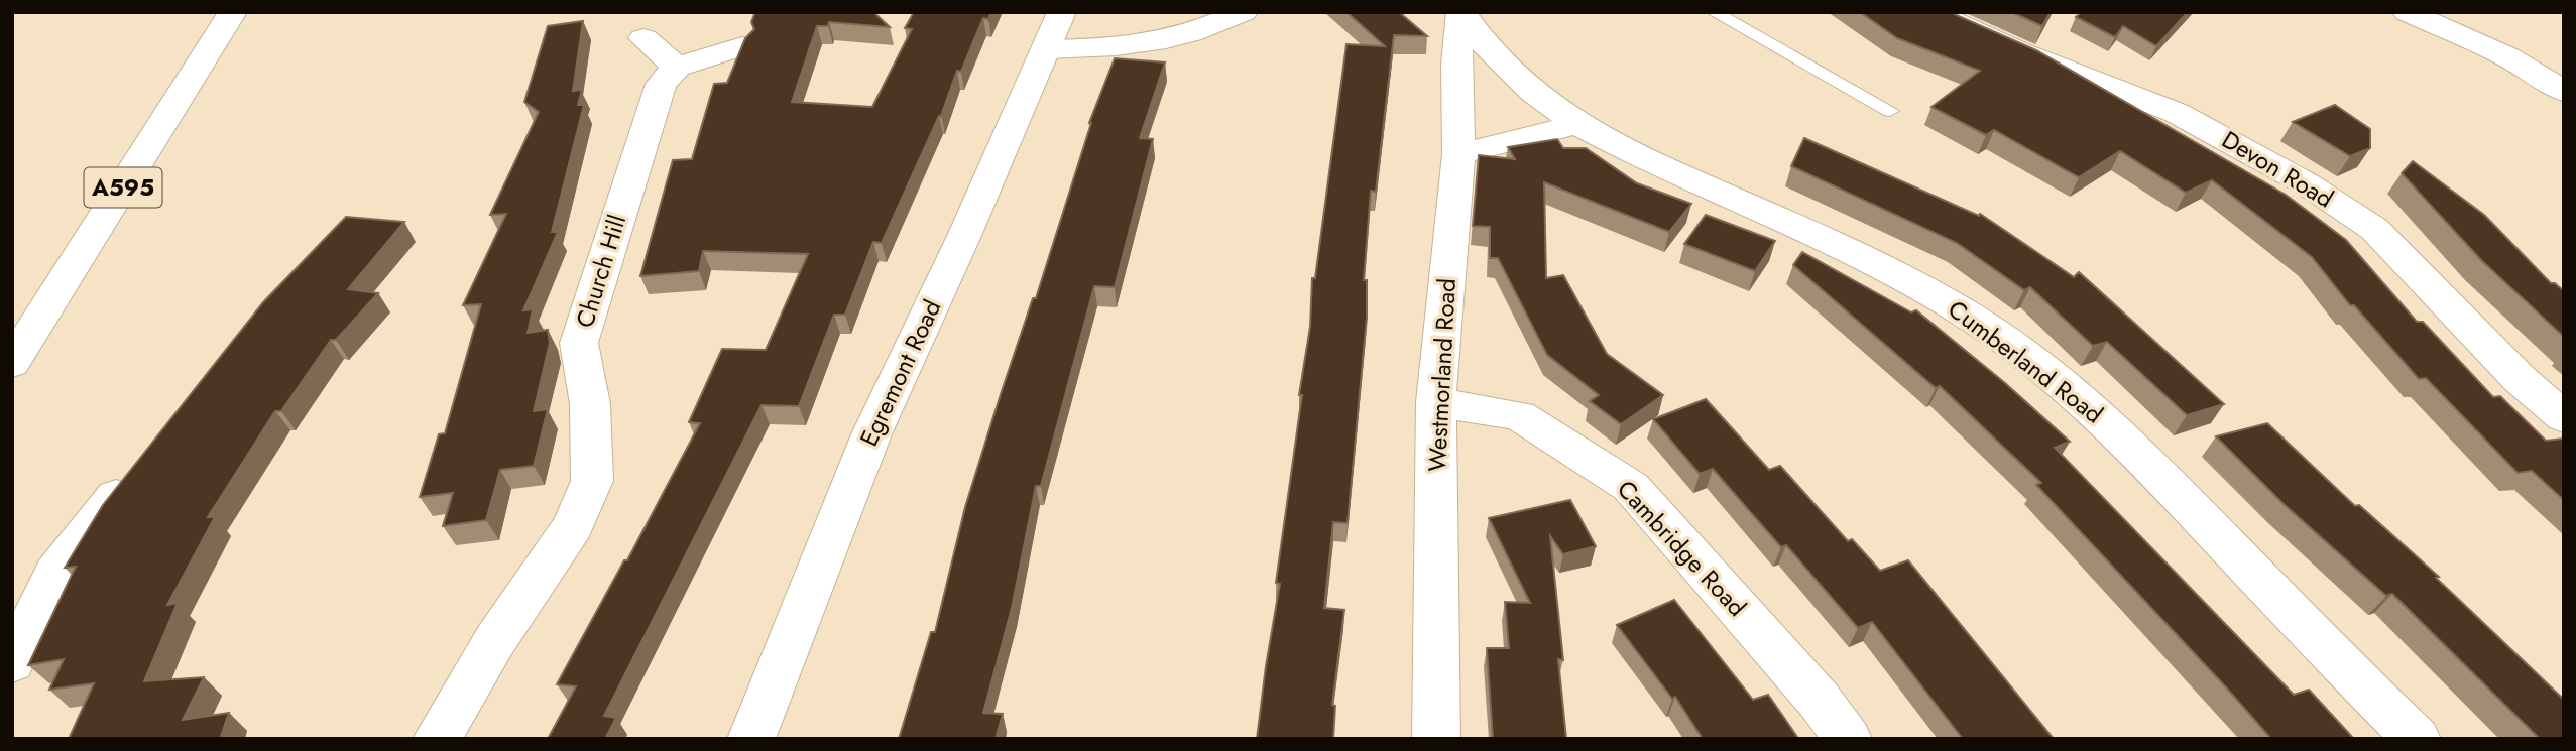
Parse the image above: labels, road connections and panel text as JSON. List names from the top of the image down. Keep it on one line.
{"streets":{"main road":["Devon Road","A595","Church Hill","Cumberland Road","Egremont Road","Westmorland Road","Cambridge Road"]},"crossings":[["Cumberland Road","Westmorland Road"],["Westmorland Road","Cambridge Road"]]}
